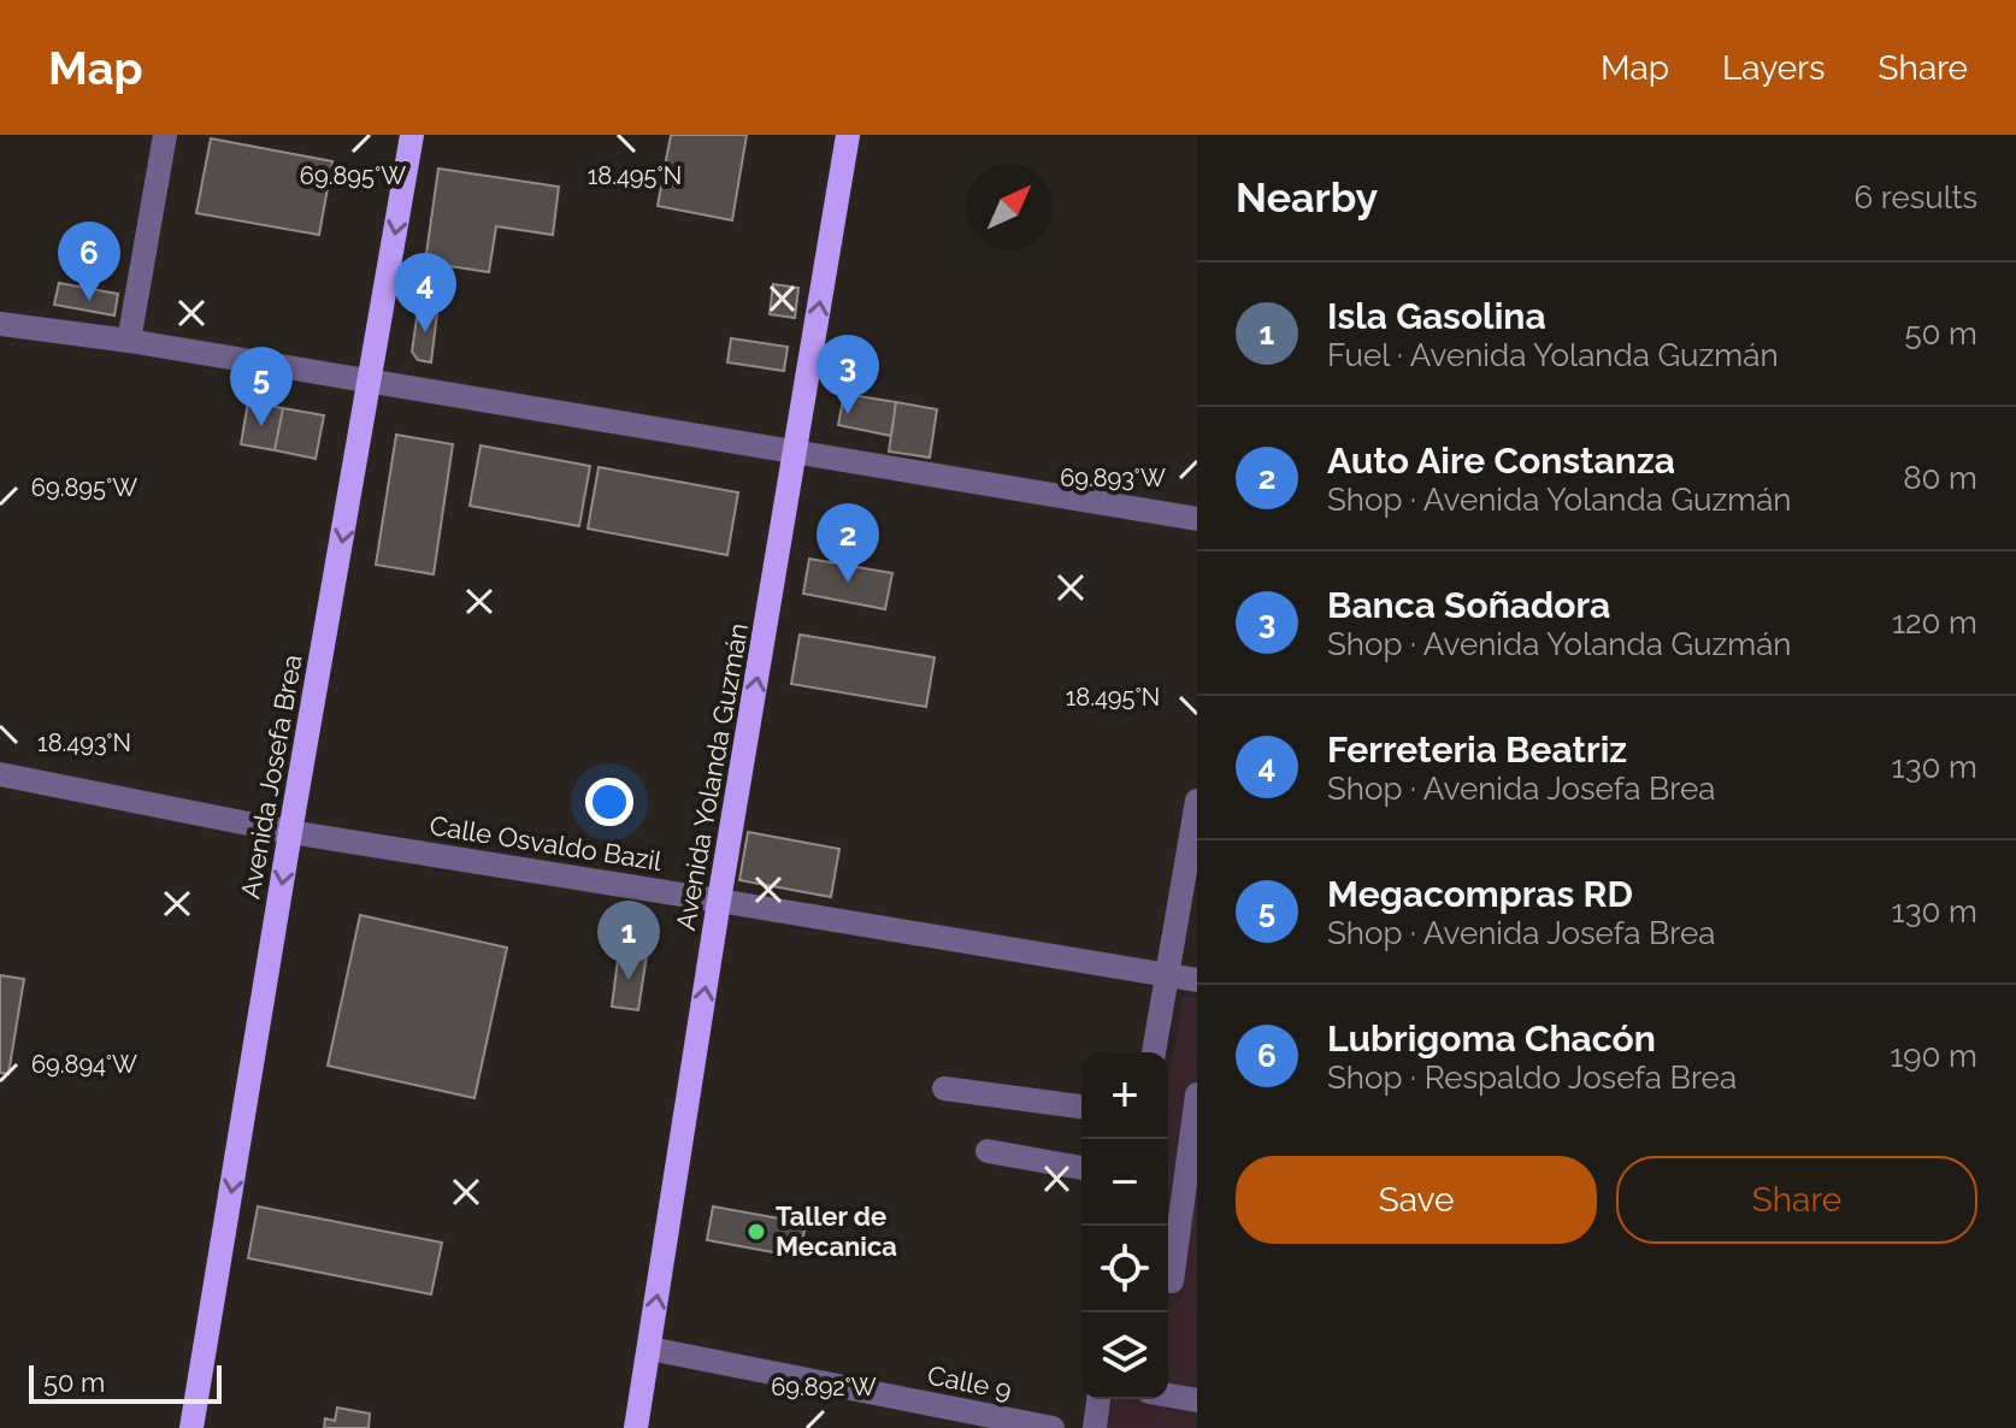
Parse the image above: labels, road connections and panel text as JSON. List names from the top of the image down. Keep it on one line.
{"streets":{"main road":["Avenida Josefa Brea","Avenida Yolanda Guzmán"],"street":["Calle Osvaldo Bazil","Calle 9"]},"crossings":[["Avenida Josefa Brea","Calle Osvaldo Bazil"],["Avenida Yolanda Guzmán","Calle Osvaldo Bazil"],["Avenida Yolanda Guzmán","Calle 9"]],"one_way":["Avenida Josefa Brea","Avenida Yolanda Guzmán"],"places":["Taller de Mecanica"],"scale_bar":"50 m","north":"top right","page":{"header":"Map","nav":["Map","Layers","Share"],"heading":["Nearby","6 results"],"pins":["6","4","3","5","2","1"],"list":[{"mark":"1","name":"Isla Gasolina","note":"Fuel · Avenida Yolanda Guzmán","value":"50 m"},{"mark":"2","name":"Auto Aire Constanza","note":"Shop · Avenida Yolanda Guzmán","value":"80 m"},{"mark":"3","name":"Banca Soñadora","note":"Shop · Avenida Yolanda Guzmán","value":"120 m"},{"mark":"4","name":"Ferreteria Beatriz","note":"Shop · Avenida Josefa Brea","value":"130 m"},{"mark":"5","name":"Megacompras RD","note":"Shop · Avenida Josefa Brea","value":"130 m"},{"mark":"6","name":"Lubrigoma Chacón","note":"Shop · Respaldo Josefa Brea","value":"190 m"}],"map_buttons":["+","−"],"buttons":["Save","Share"],"scale":"50 m"},"coordinates":["69.895°W","18.495°N","69.893°W","18.493°N","69.894°W","69.892°W"]}
